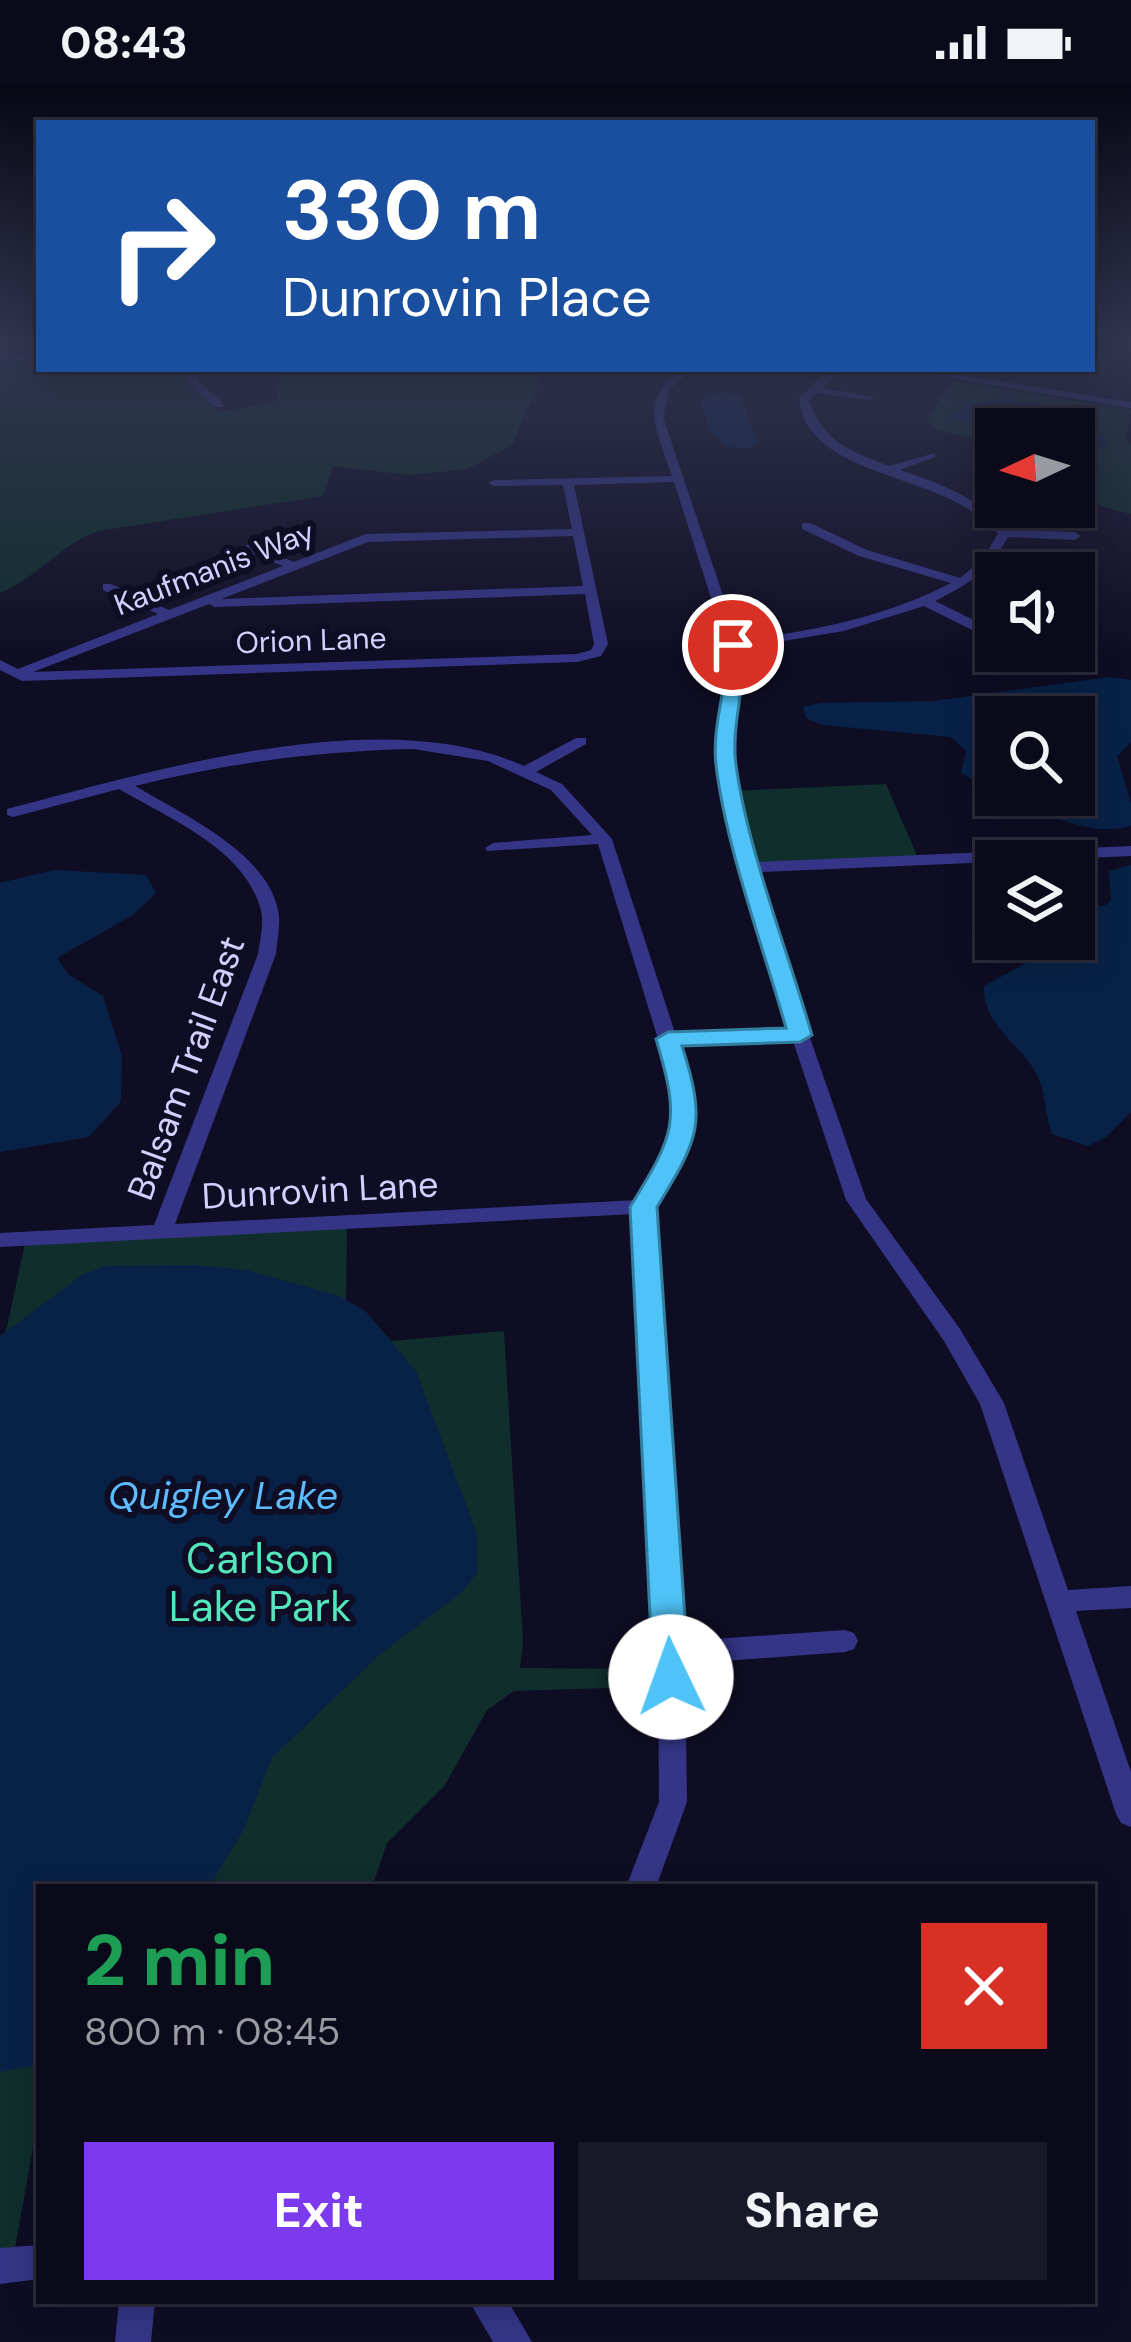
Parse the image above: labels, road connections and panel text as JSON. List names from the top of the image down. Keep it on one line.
{"streets":{"street":["Kaufmanis Way","Orion Lane","Balsam Trail East","Dunrovin Lane"]},"crossings":[["Kaufmanis Way","Orion Lane"],["Balsam Trail East","Dunrovin Lane"]],"water":["Quigley Lake"],"parks":["Carlson Lake Park"],"north":"left","page":{"status":"08:43","turn":["330 m","Dunrovin Place"],"heading":["2 min","800 m · 08:45"],"buttons":["Exit","Share"]}}
